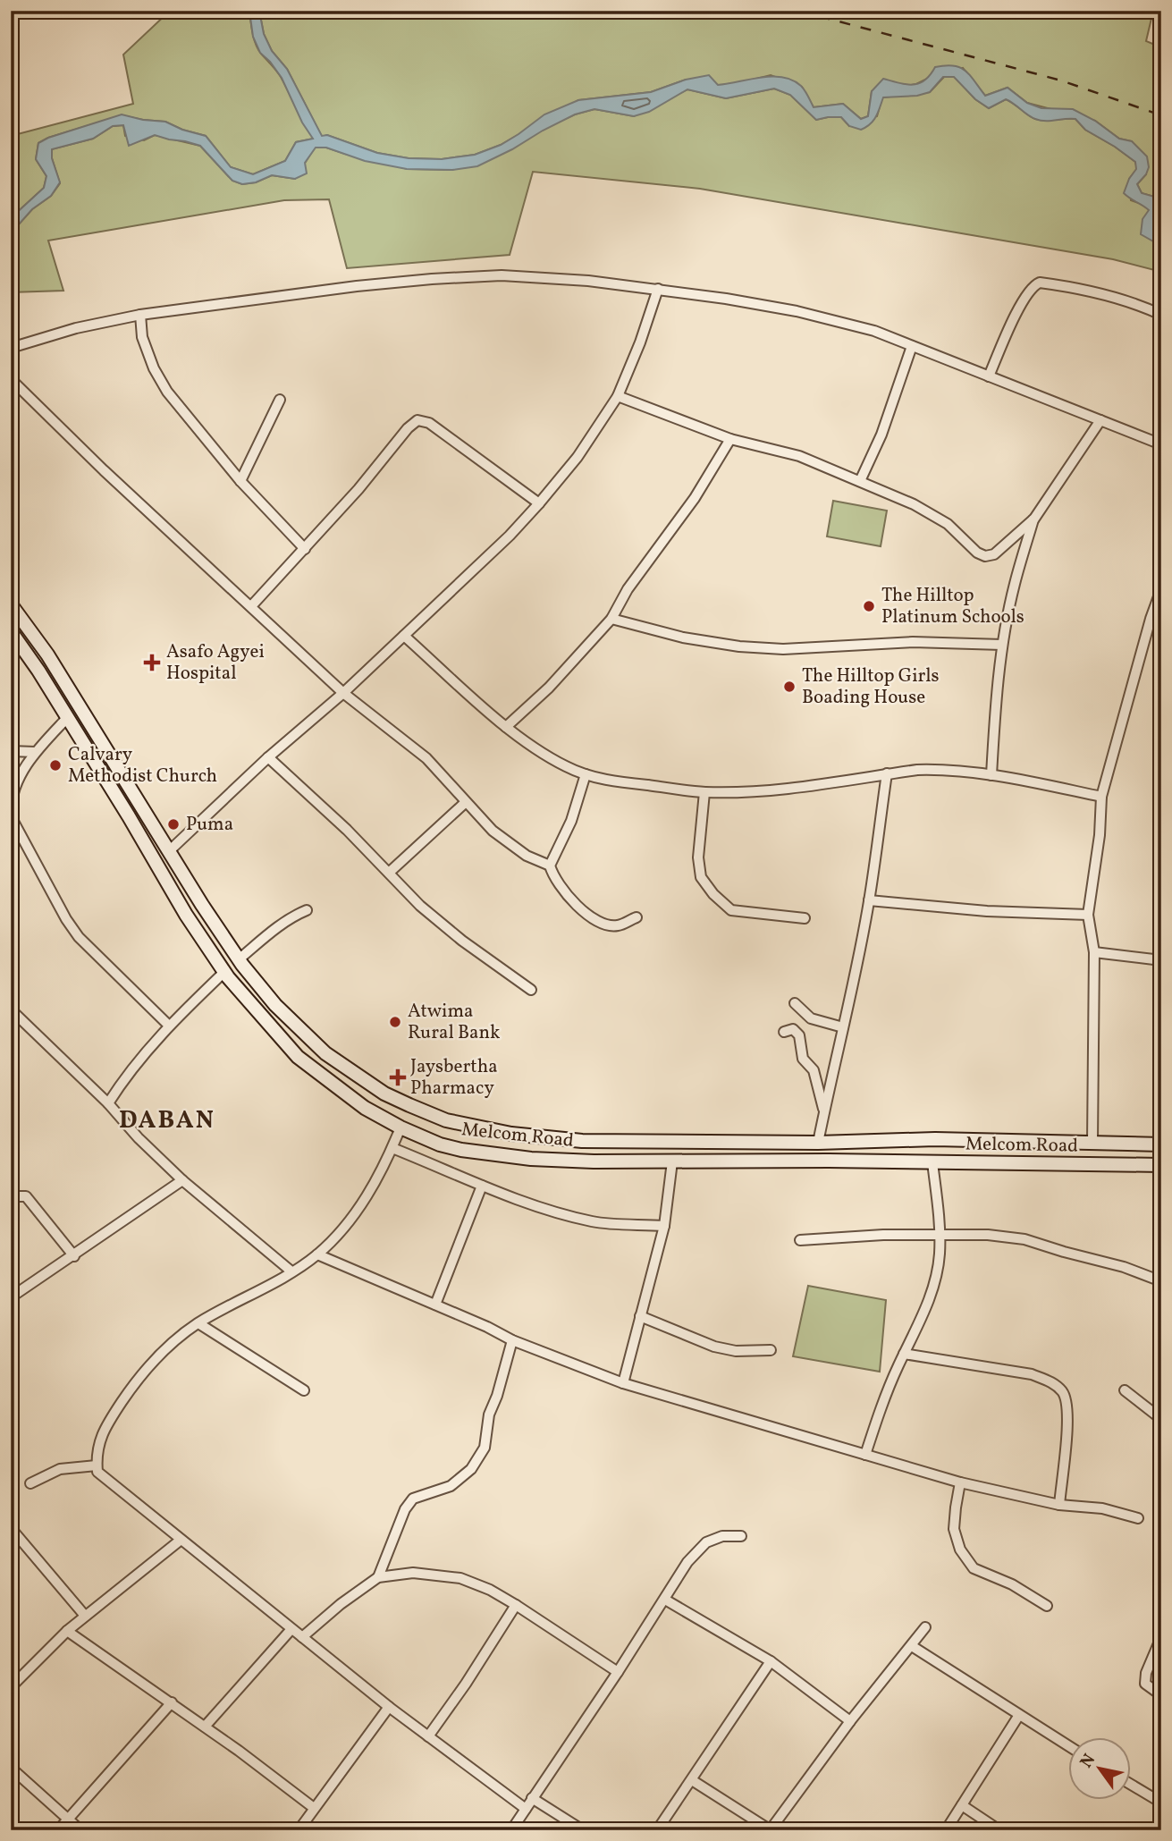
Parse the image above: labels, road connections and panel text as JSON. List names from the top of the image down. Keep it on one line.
{"streets":{"main road":["Melcom Road"]},"districts":["DABAN"],"places":{"other":["The Hilltop Platinum Schools","The Hilltop Girls Boading House","Calvary Methodist Church","Puma","Atwima Rural Bank"],"health":["Asafo Agyei Hospital","Jaysbertha Pharmacy"]},"north":"top left"}
